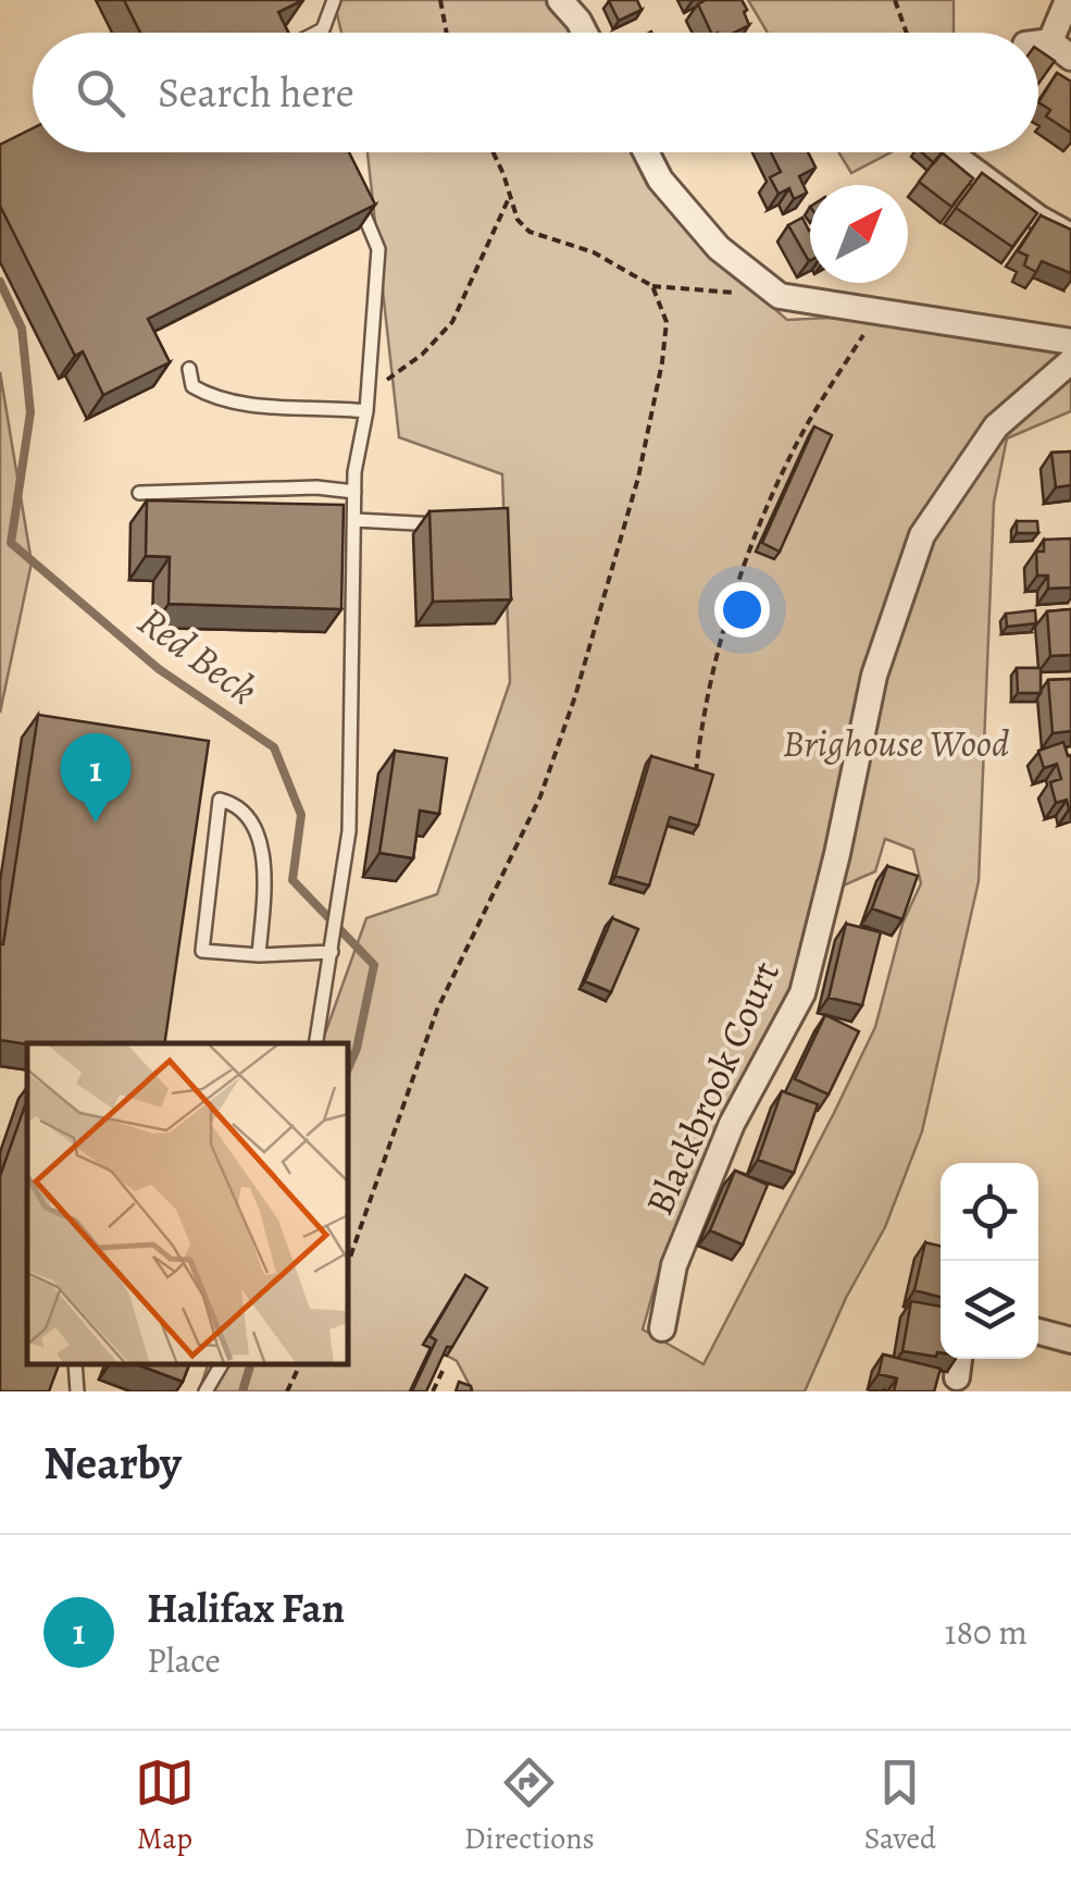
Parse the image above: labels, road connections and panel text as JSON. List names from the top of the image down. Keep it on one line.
{"streets":{"street":["Blackbrook Court"]},"water":["Red Beck"],"parks":["Brighouse Wood"],"north":"top right","page":{"search":"Search here","pins":"1","heading":"Nearby","list":[{"mark":"1","name":"Halifax Fan","note":"Place","value":"180 m"}],"nav":["Map","Directions","Saved"]}}
